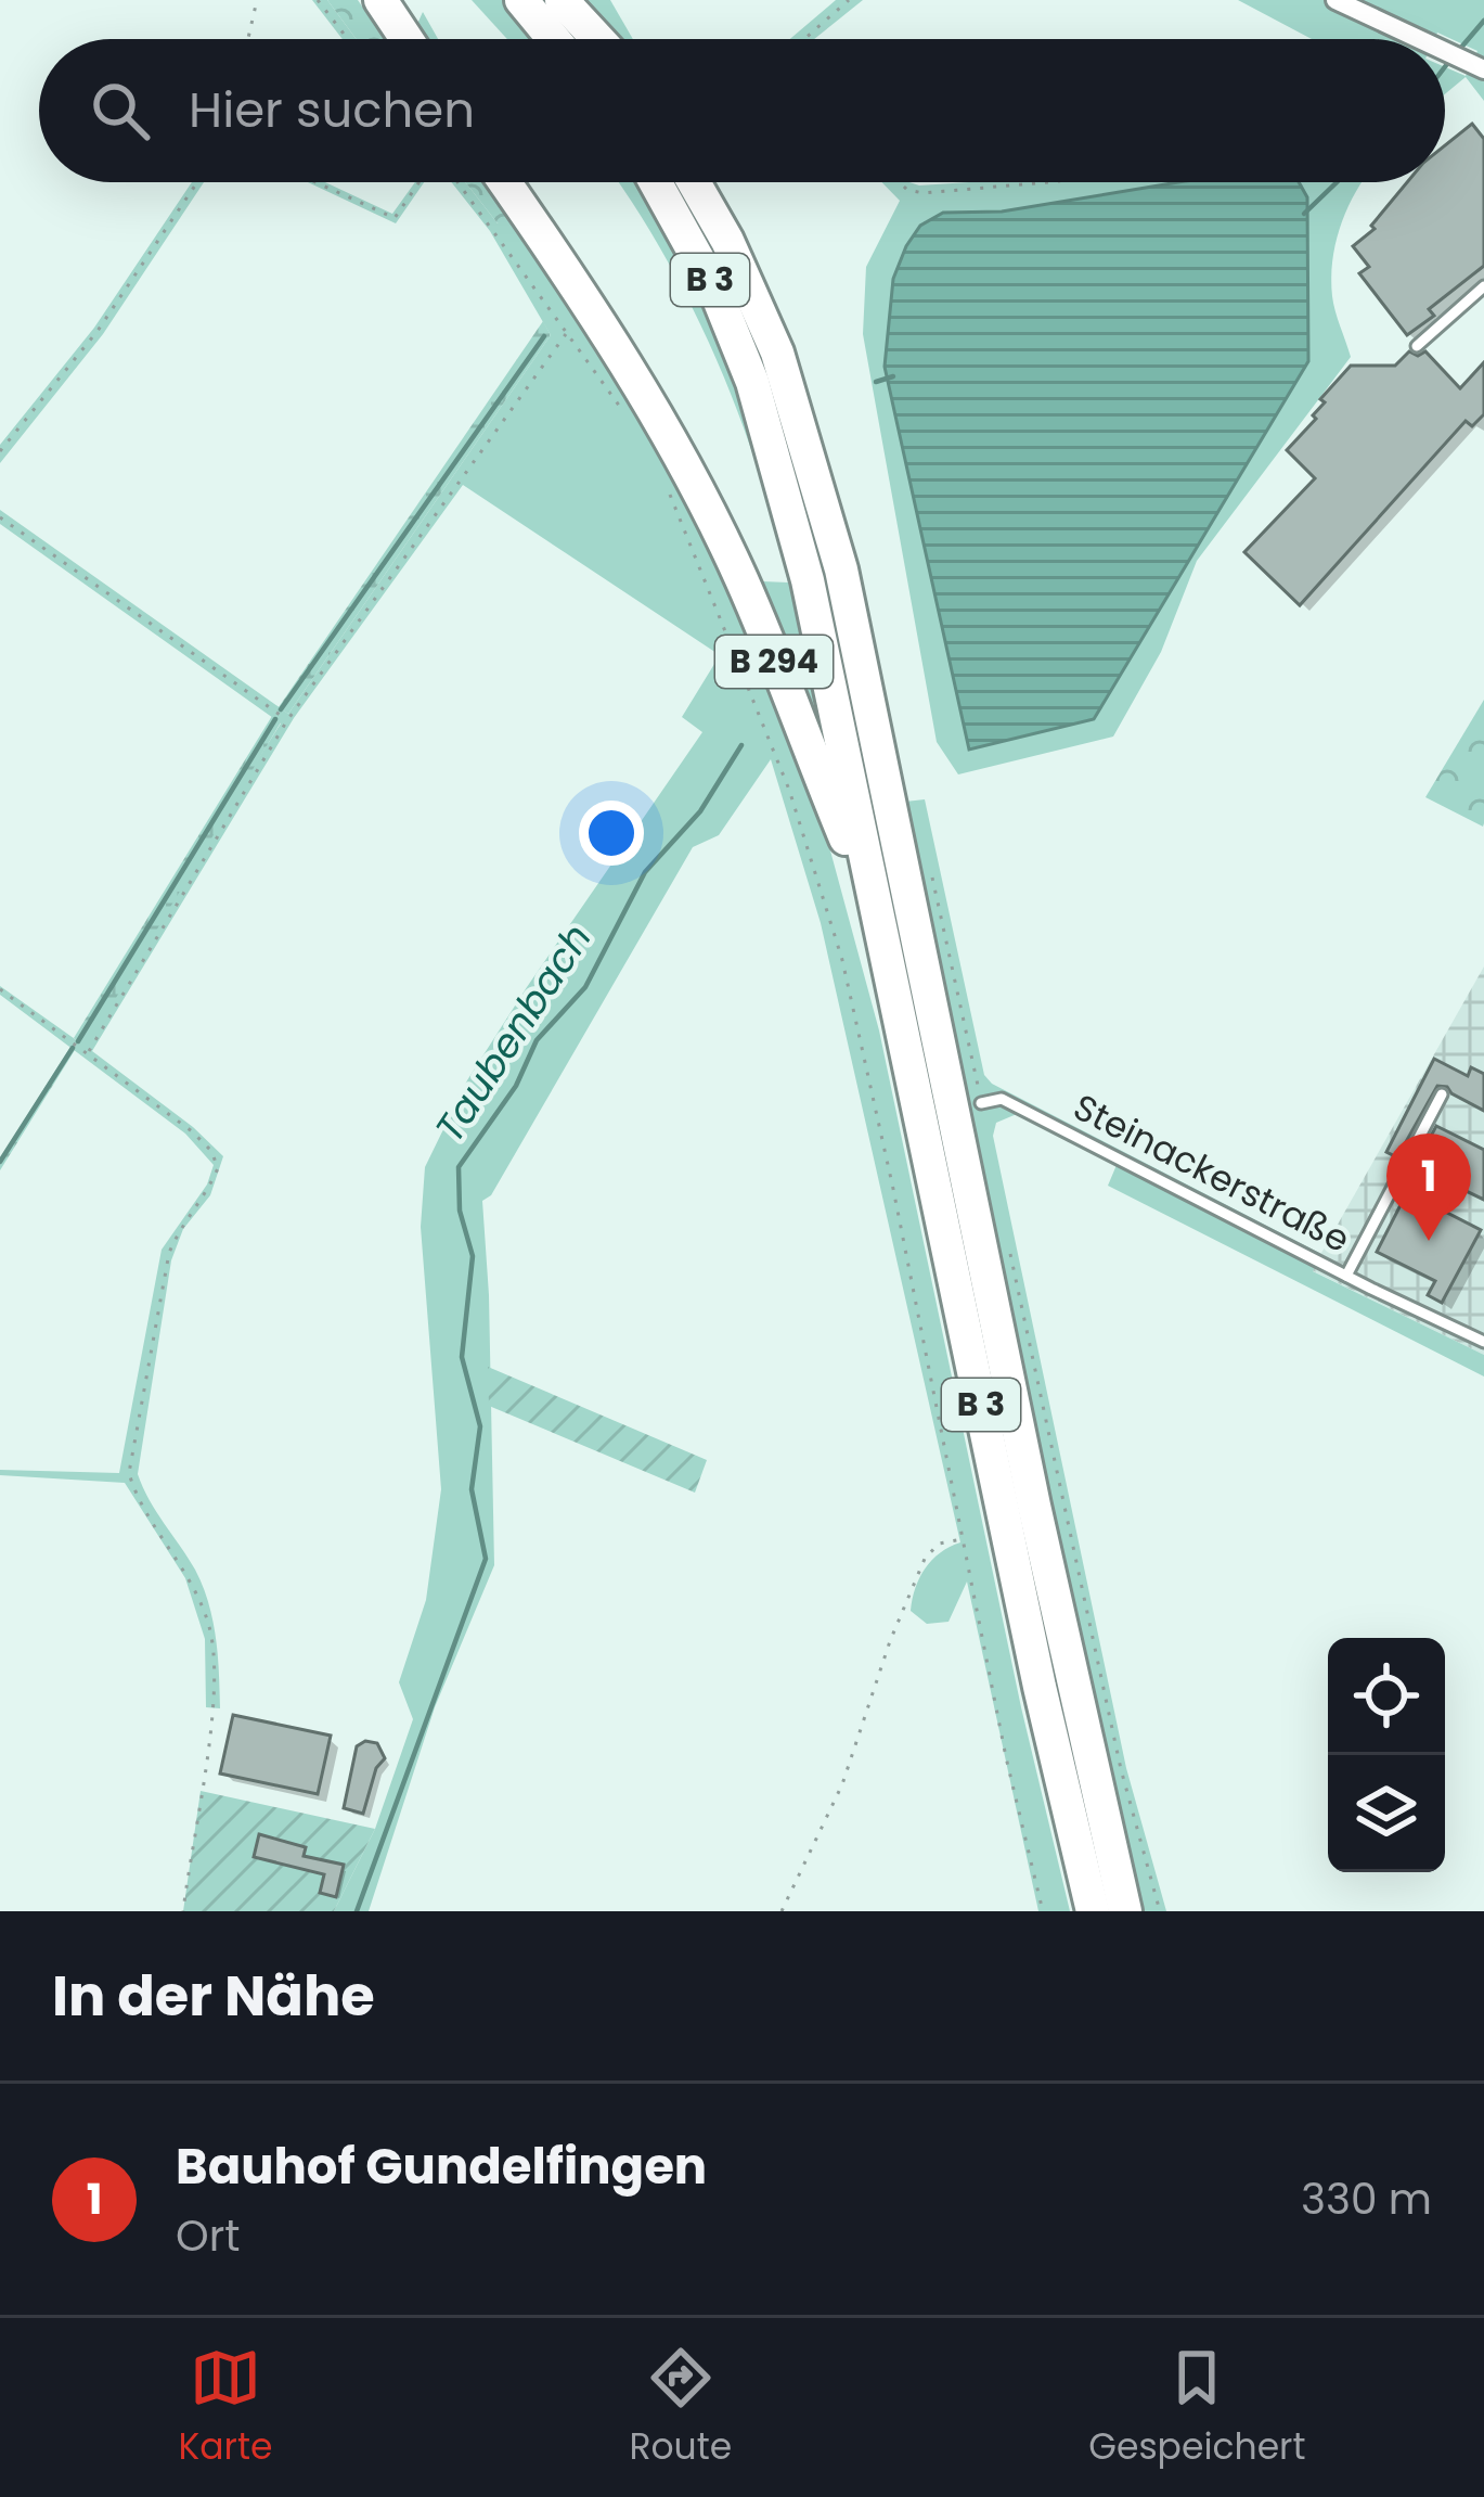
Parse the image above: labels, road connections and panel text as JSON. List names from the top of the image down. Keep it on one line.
{"streets":{"highway":["B 3","B 294"],"lane":["Steinackerstraße"]},"crossings":[["B 3","B 294"]],"water":["Taubenbach"],"page":{"search":"Hier suchen","pins":"1","heading":"In der Nähe","list":[{"mark":"1","name":"Bauhof Gundelfingen","note":"Ort","value":"330 m"}],"nav":["Karte","Route","Gespeichert"]}}
